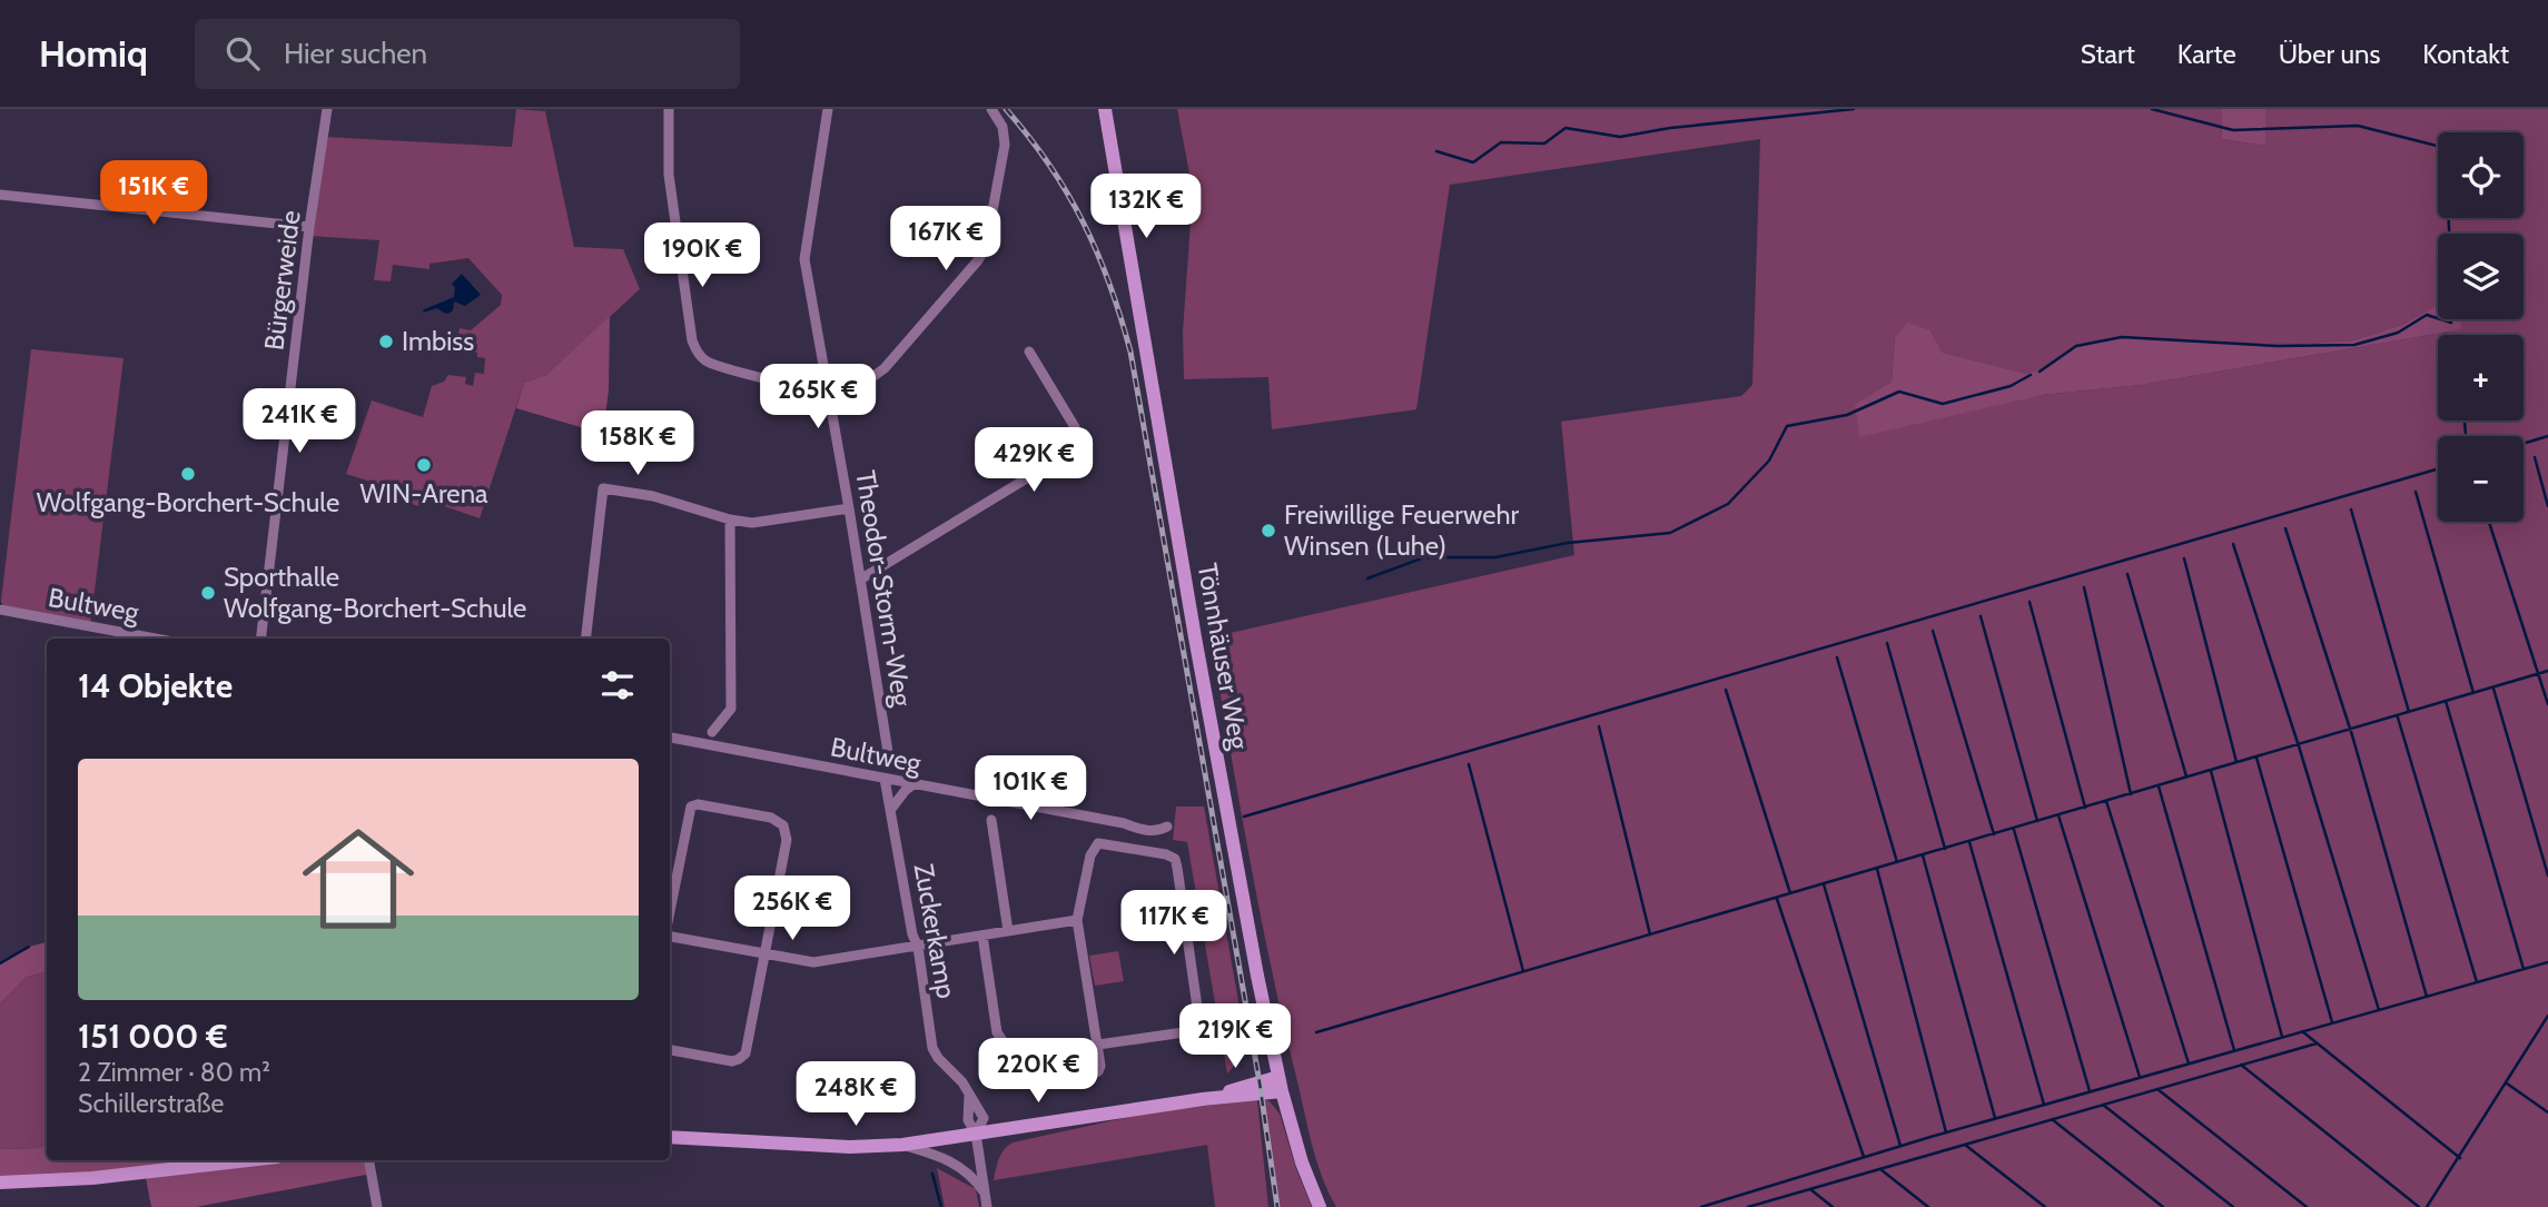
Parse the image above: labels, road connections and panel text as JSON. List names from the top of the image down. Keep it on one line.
{"streets":{"main road":["Tönnhäuser Weg"],"street":["Bürgerweide","Theodor-Storm-Weg","Bultweg","Zuckerkamp"]},"crossings":[["Bultweg","Zuckerkamp"]],"places":["Imbiss","WIN-Arena","Wolfgang-Borchert-Schule","Freiwillige Feuerwehr Winsen (Luhe)","Sporthalle Wolfgang-Borchert-Schule"],"page":{"header":"Homiq","search":"Hier suchen","nav":["Start","Karte","Über uns","Kontakt"],"map_buttons":["+","−"],"price":["151K €","132K €","167K €","190K €","265K €","241K €","158K €","429K €","101K €","256K €","117K €","219K €","220K €","248K €"],"heading":"14 Objekte","list":[{"name":"151 000 €","note":"2 Zimmer · 80 m² · Schillerstraße"}]}}
